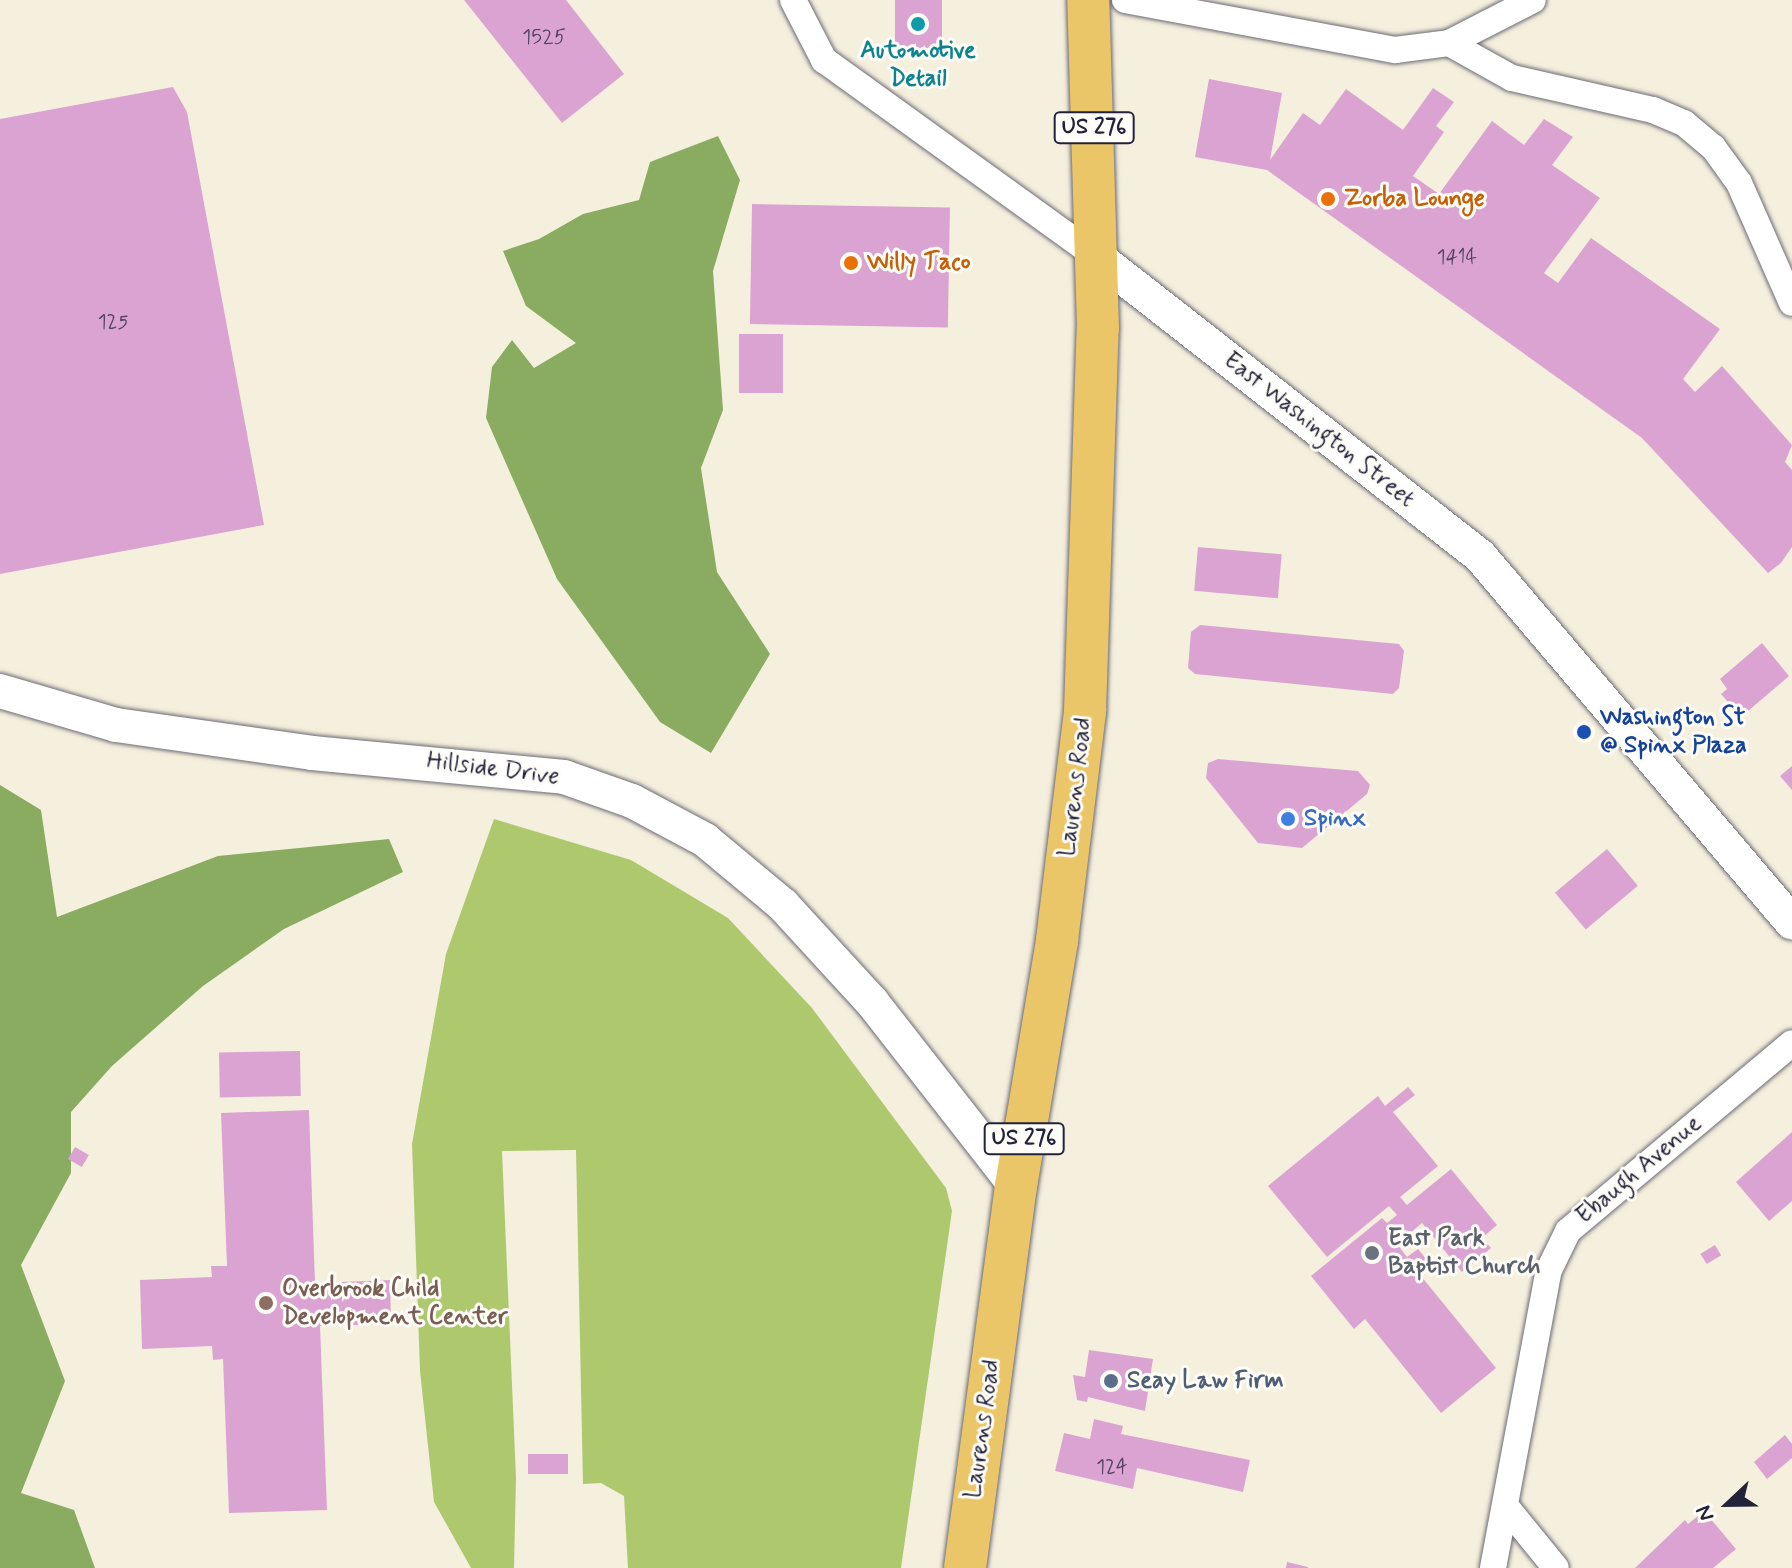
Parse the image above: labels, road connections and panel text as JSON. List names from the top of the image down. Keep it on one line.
{"streets":{"main road":["US 276","Laurens Road"],"street":["East Washington Street","Hillside Drive","Ebaugh Avenue"]},"crossings":[["East Washington Street","Laurens Road"],["Hillside Drive","Laurens Road"]],"places":["Automotive Detail","Zorba Lounge","Willy Taco","Washington St @ Spinx Plaza","Spinx","East Park Baptist Church","Overbrook Child Development Center","Seay Law Firm"],"house_numbers":["1525","1414","125","124"],"north":"left"}
